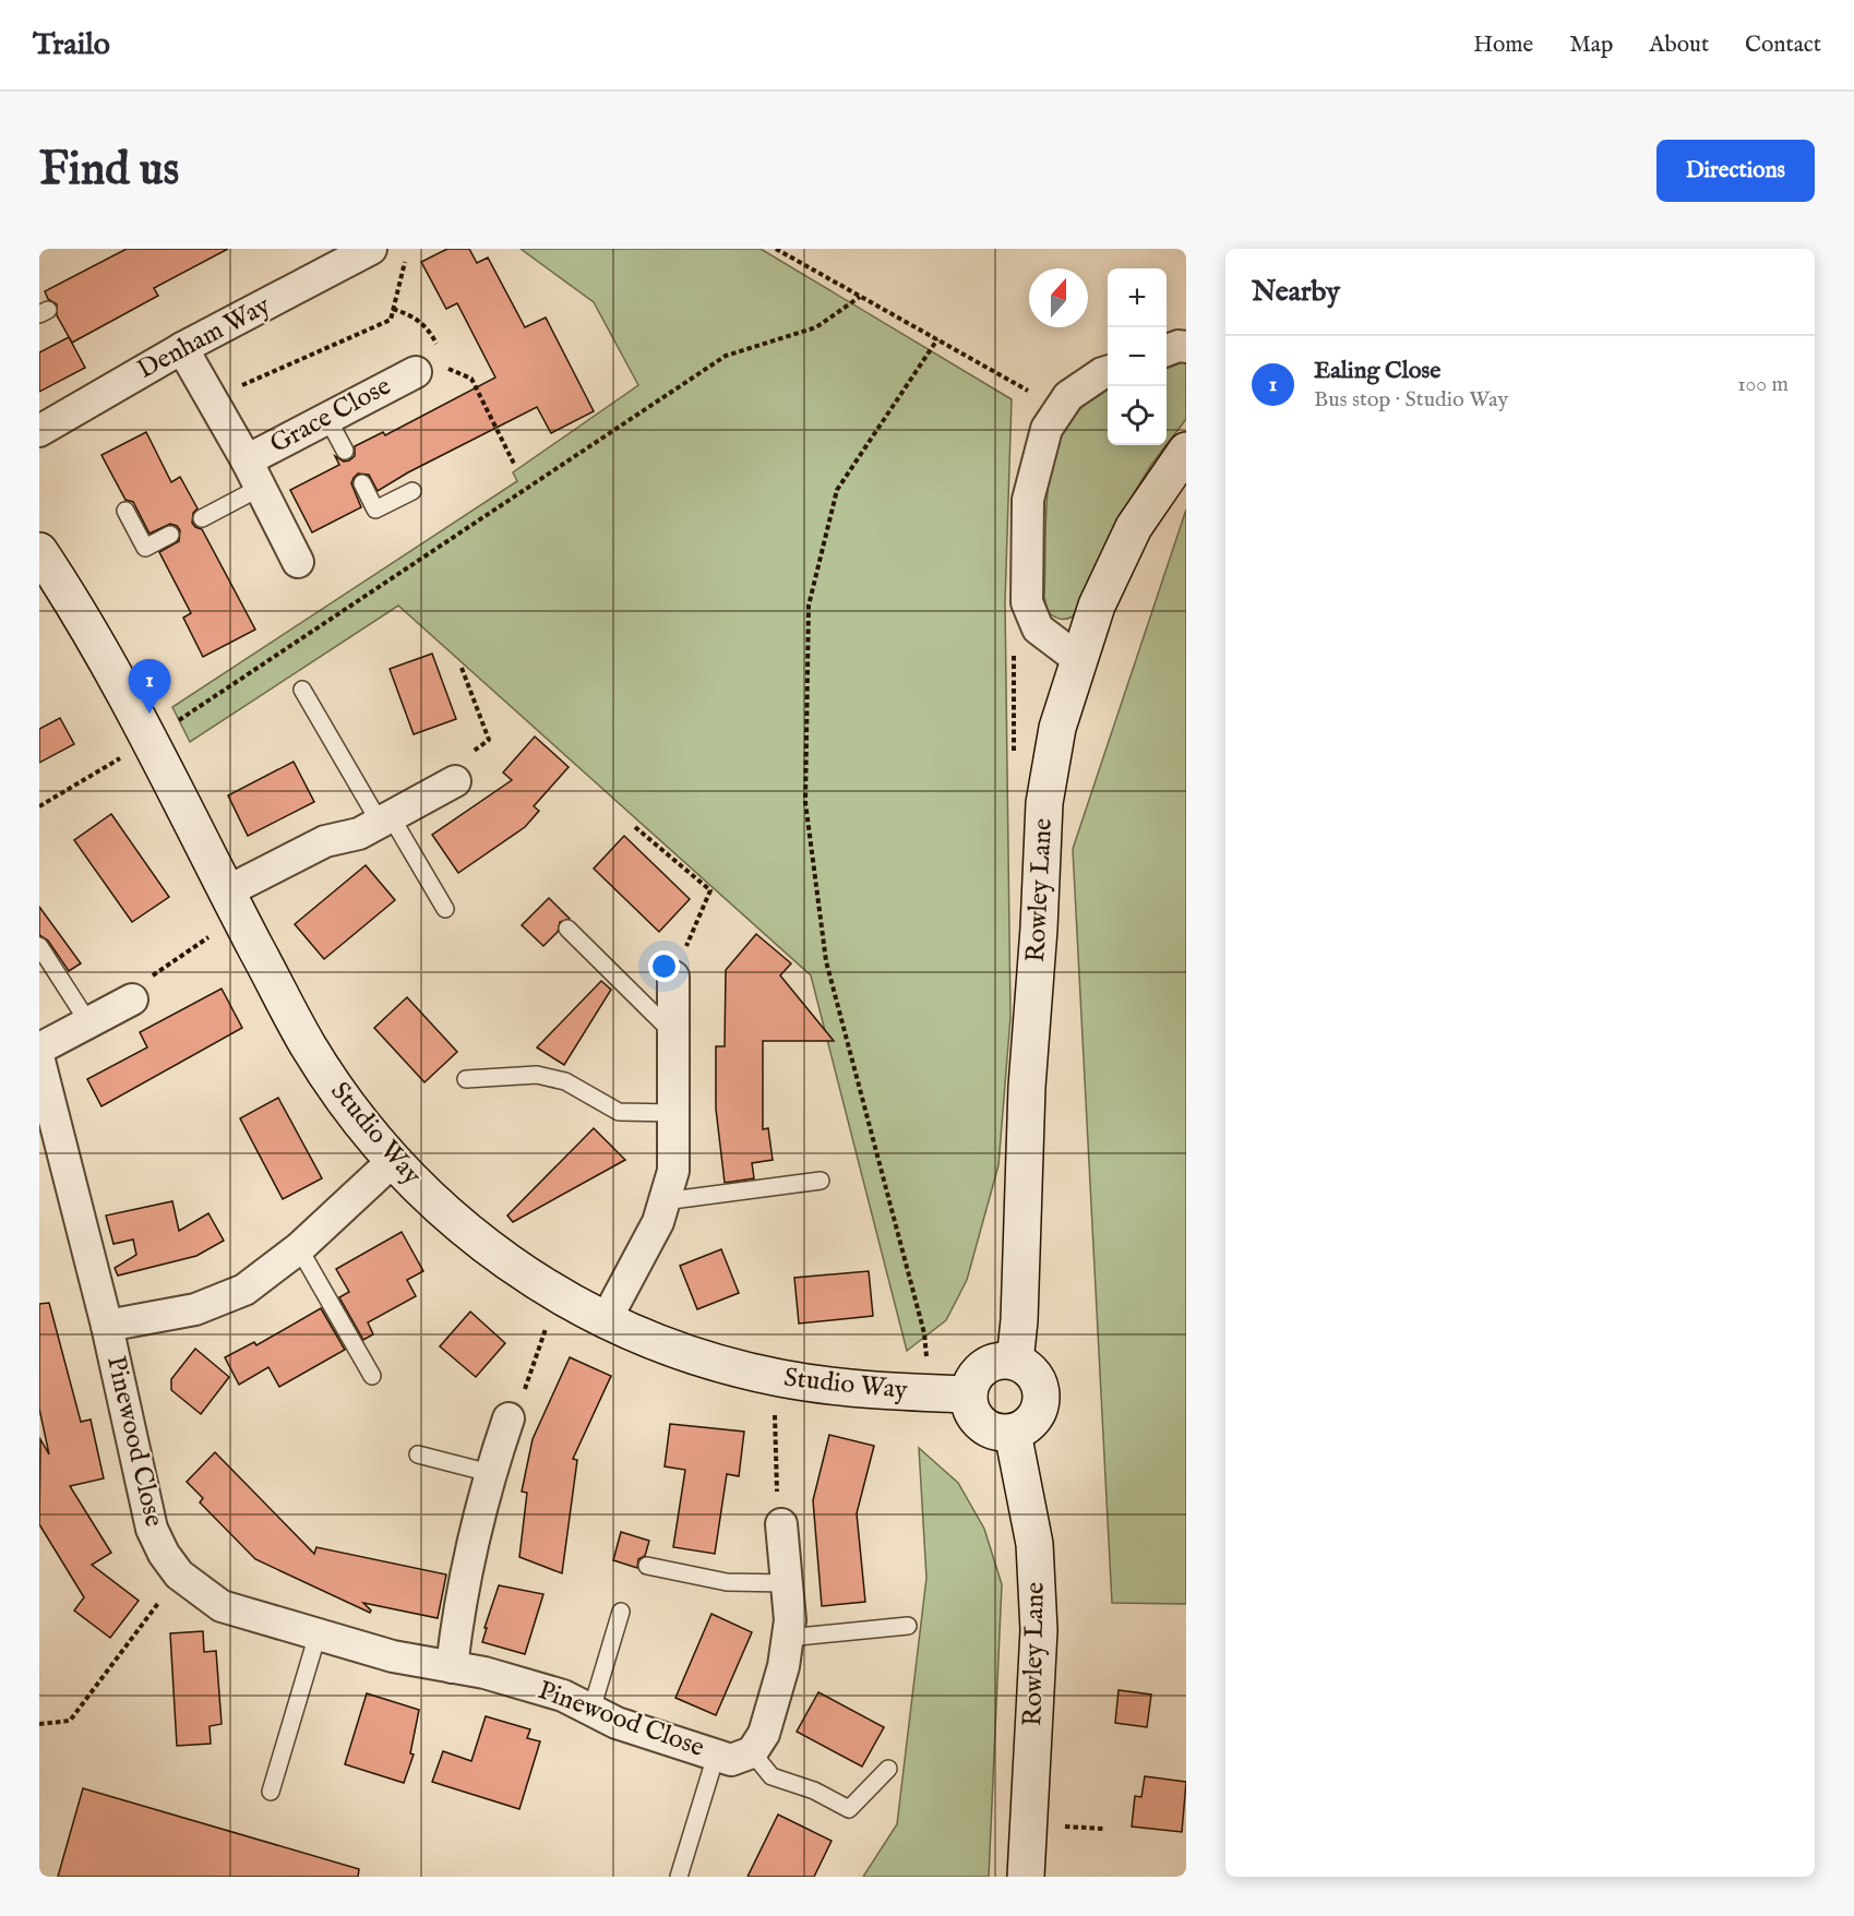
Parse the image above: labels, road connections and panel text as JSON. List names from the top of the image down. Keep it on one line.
{"streets":{"street":["Denham Way","Grace Close","Rowley Lane","Studio Way","Pinewood Close"]},"crossings":[["Denham Way","Grace Close"],["Rowley Lane","Studio Way"],["Studio Way","Pinewood Close"]],"north":"top","page":{"header":"Trailo","nav":["Home","Map","About","Contact"],"buttons":"Directions","title":"Find us","heading":"Nearby","map_buttons":["+","−"],"list":[{"mark":"1","name":"Ealing Close","note":"Bus stop · Studio Way","value":"100 m"}],"pins":"1"}}
